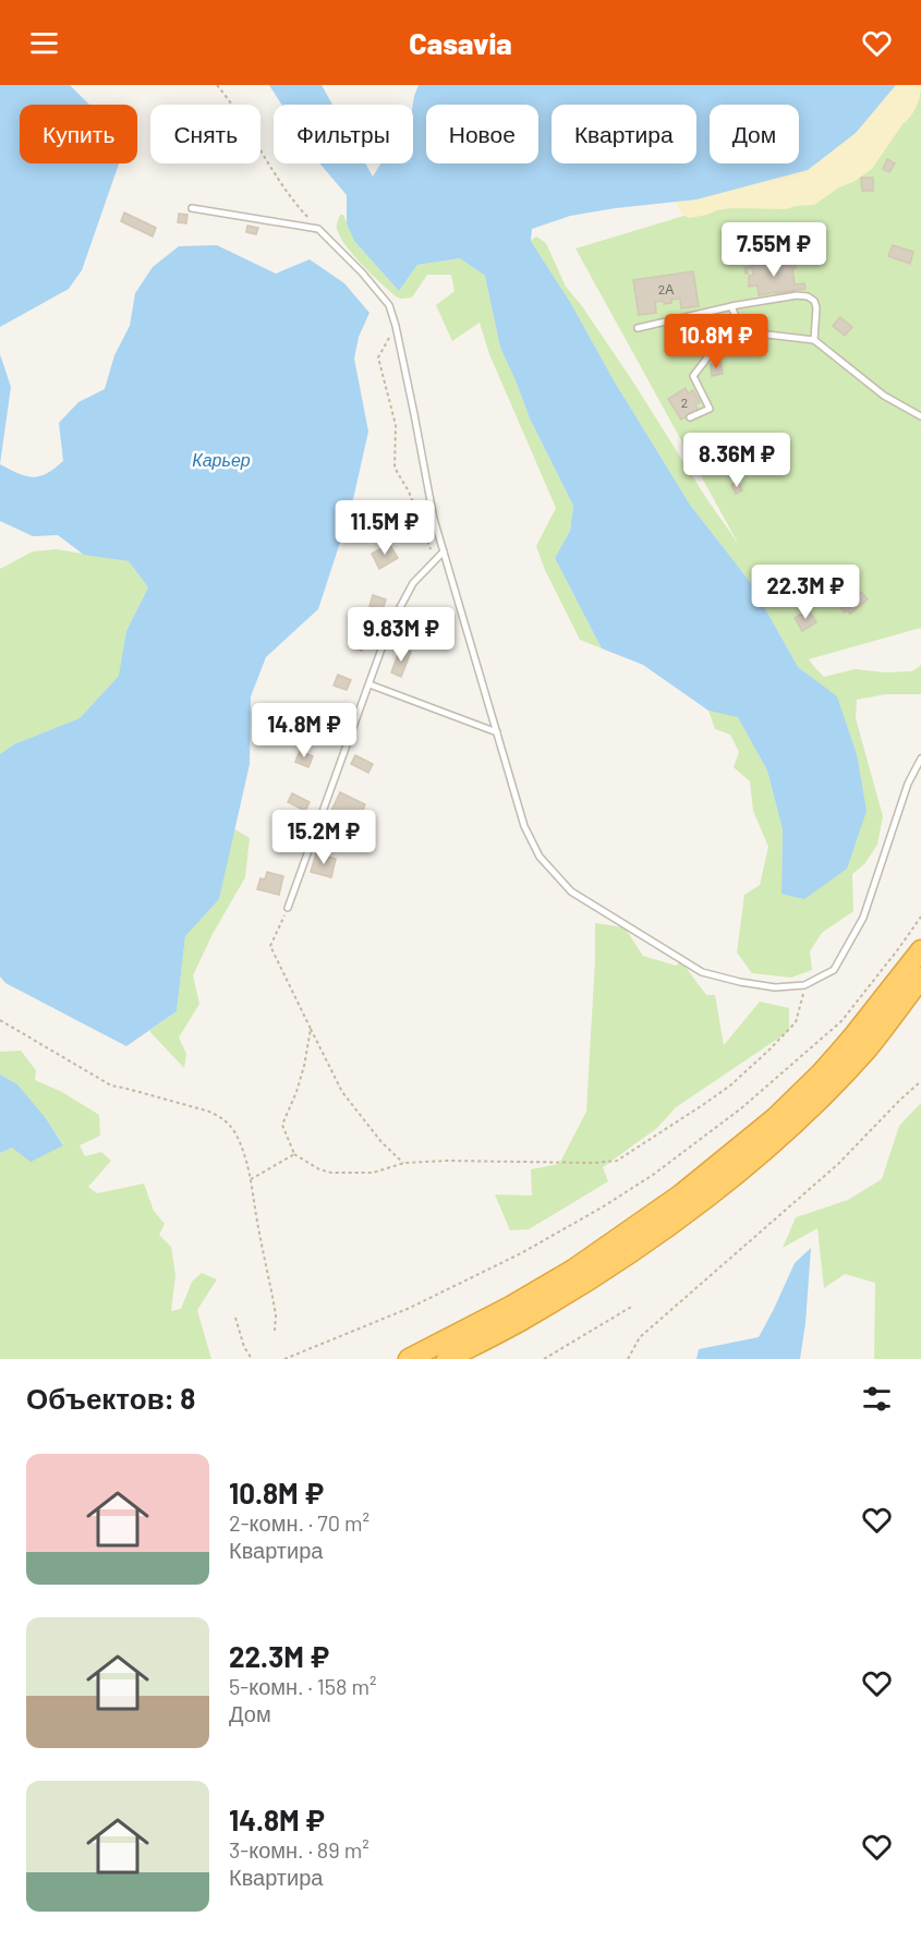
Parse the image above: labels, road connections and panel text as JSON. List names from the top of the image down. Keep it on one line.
{"water":["Карьер"],"house_numbers":["2А","2"],"page":{"header":"Casavia","chip":["Купить","Снять","Фильтры","Новое","Квартира","Дом"],"price":["7.55M ₽","10.8M ₽","8.36M ₽","11.5M ₽","22.3M ₽","9.83M ₽","14.8M ₽","15.2M ₽"],"heading":"Объектов: 8","list":[{"name":"10.8M ₽","note":"2-комн. · 70 m² · Квартира"},{"name":"22.3M ₽","note":"5-комн. · 158 m² · Дом"},{"name":"14.8M ₽","note":"3-комн. · 89 m² · Квартира"}]}}
